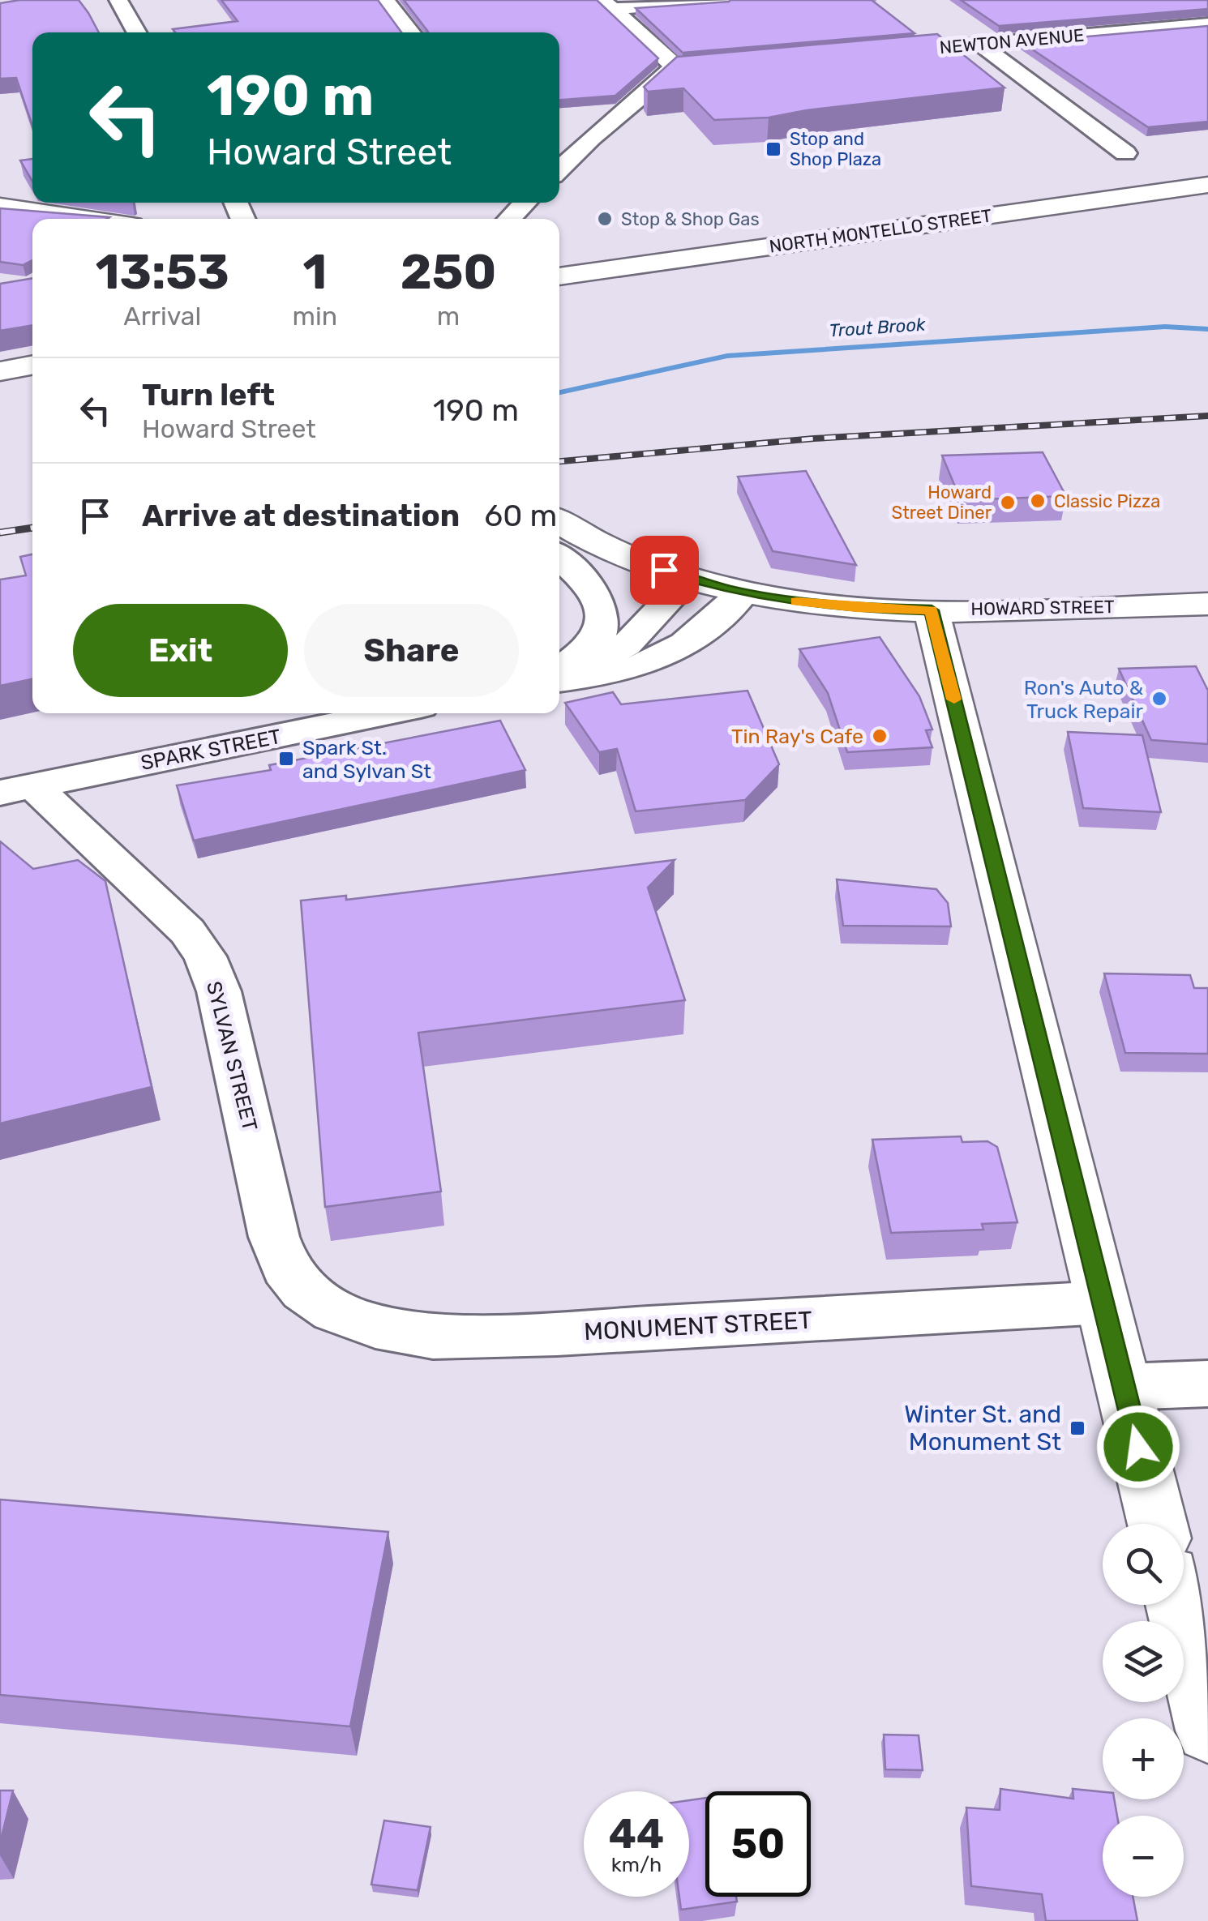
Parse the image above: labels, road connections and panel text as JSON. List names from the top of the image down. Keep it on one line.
{"streets":{"main road":["NORTH MONTELLO STREET","HOWARD STREET"],"street":["NEWTON AVENUE","SPARK STREET","SYLVAN STREET","MONUMENT STREET"]},"crossings":[["SPARK STREET","SYLVAN STREET"],["SYLVAN STREET","MONUMENT STREET"]],"water":["Trout Brook"],"places":{"transit":["Stop and Shop Plaza","Spark St. and Sylvan St","Winter St. and Monument St"],"other":["Stop & Shop Gas","Classic Pizza","Howard Street Diner","Ron's Auto & Truck Repair","Tin Ray's Cafe"]},"page":{"turn":["190 m","Howard Street"],"eta":["13:53","Arrival","1","min","250","m"],"list":[{"name":"Turn left","note":"Howard Street","value":"190 m"},{"name":"Arrive at destination","value":"60 m"}],"buttons":["Exit","Share"],"map_buttons":["+","−"],"speed":"44 km/h","limit":"50"}}
